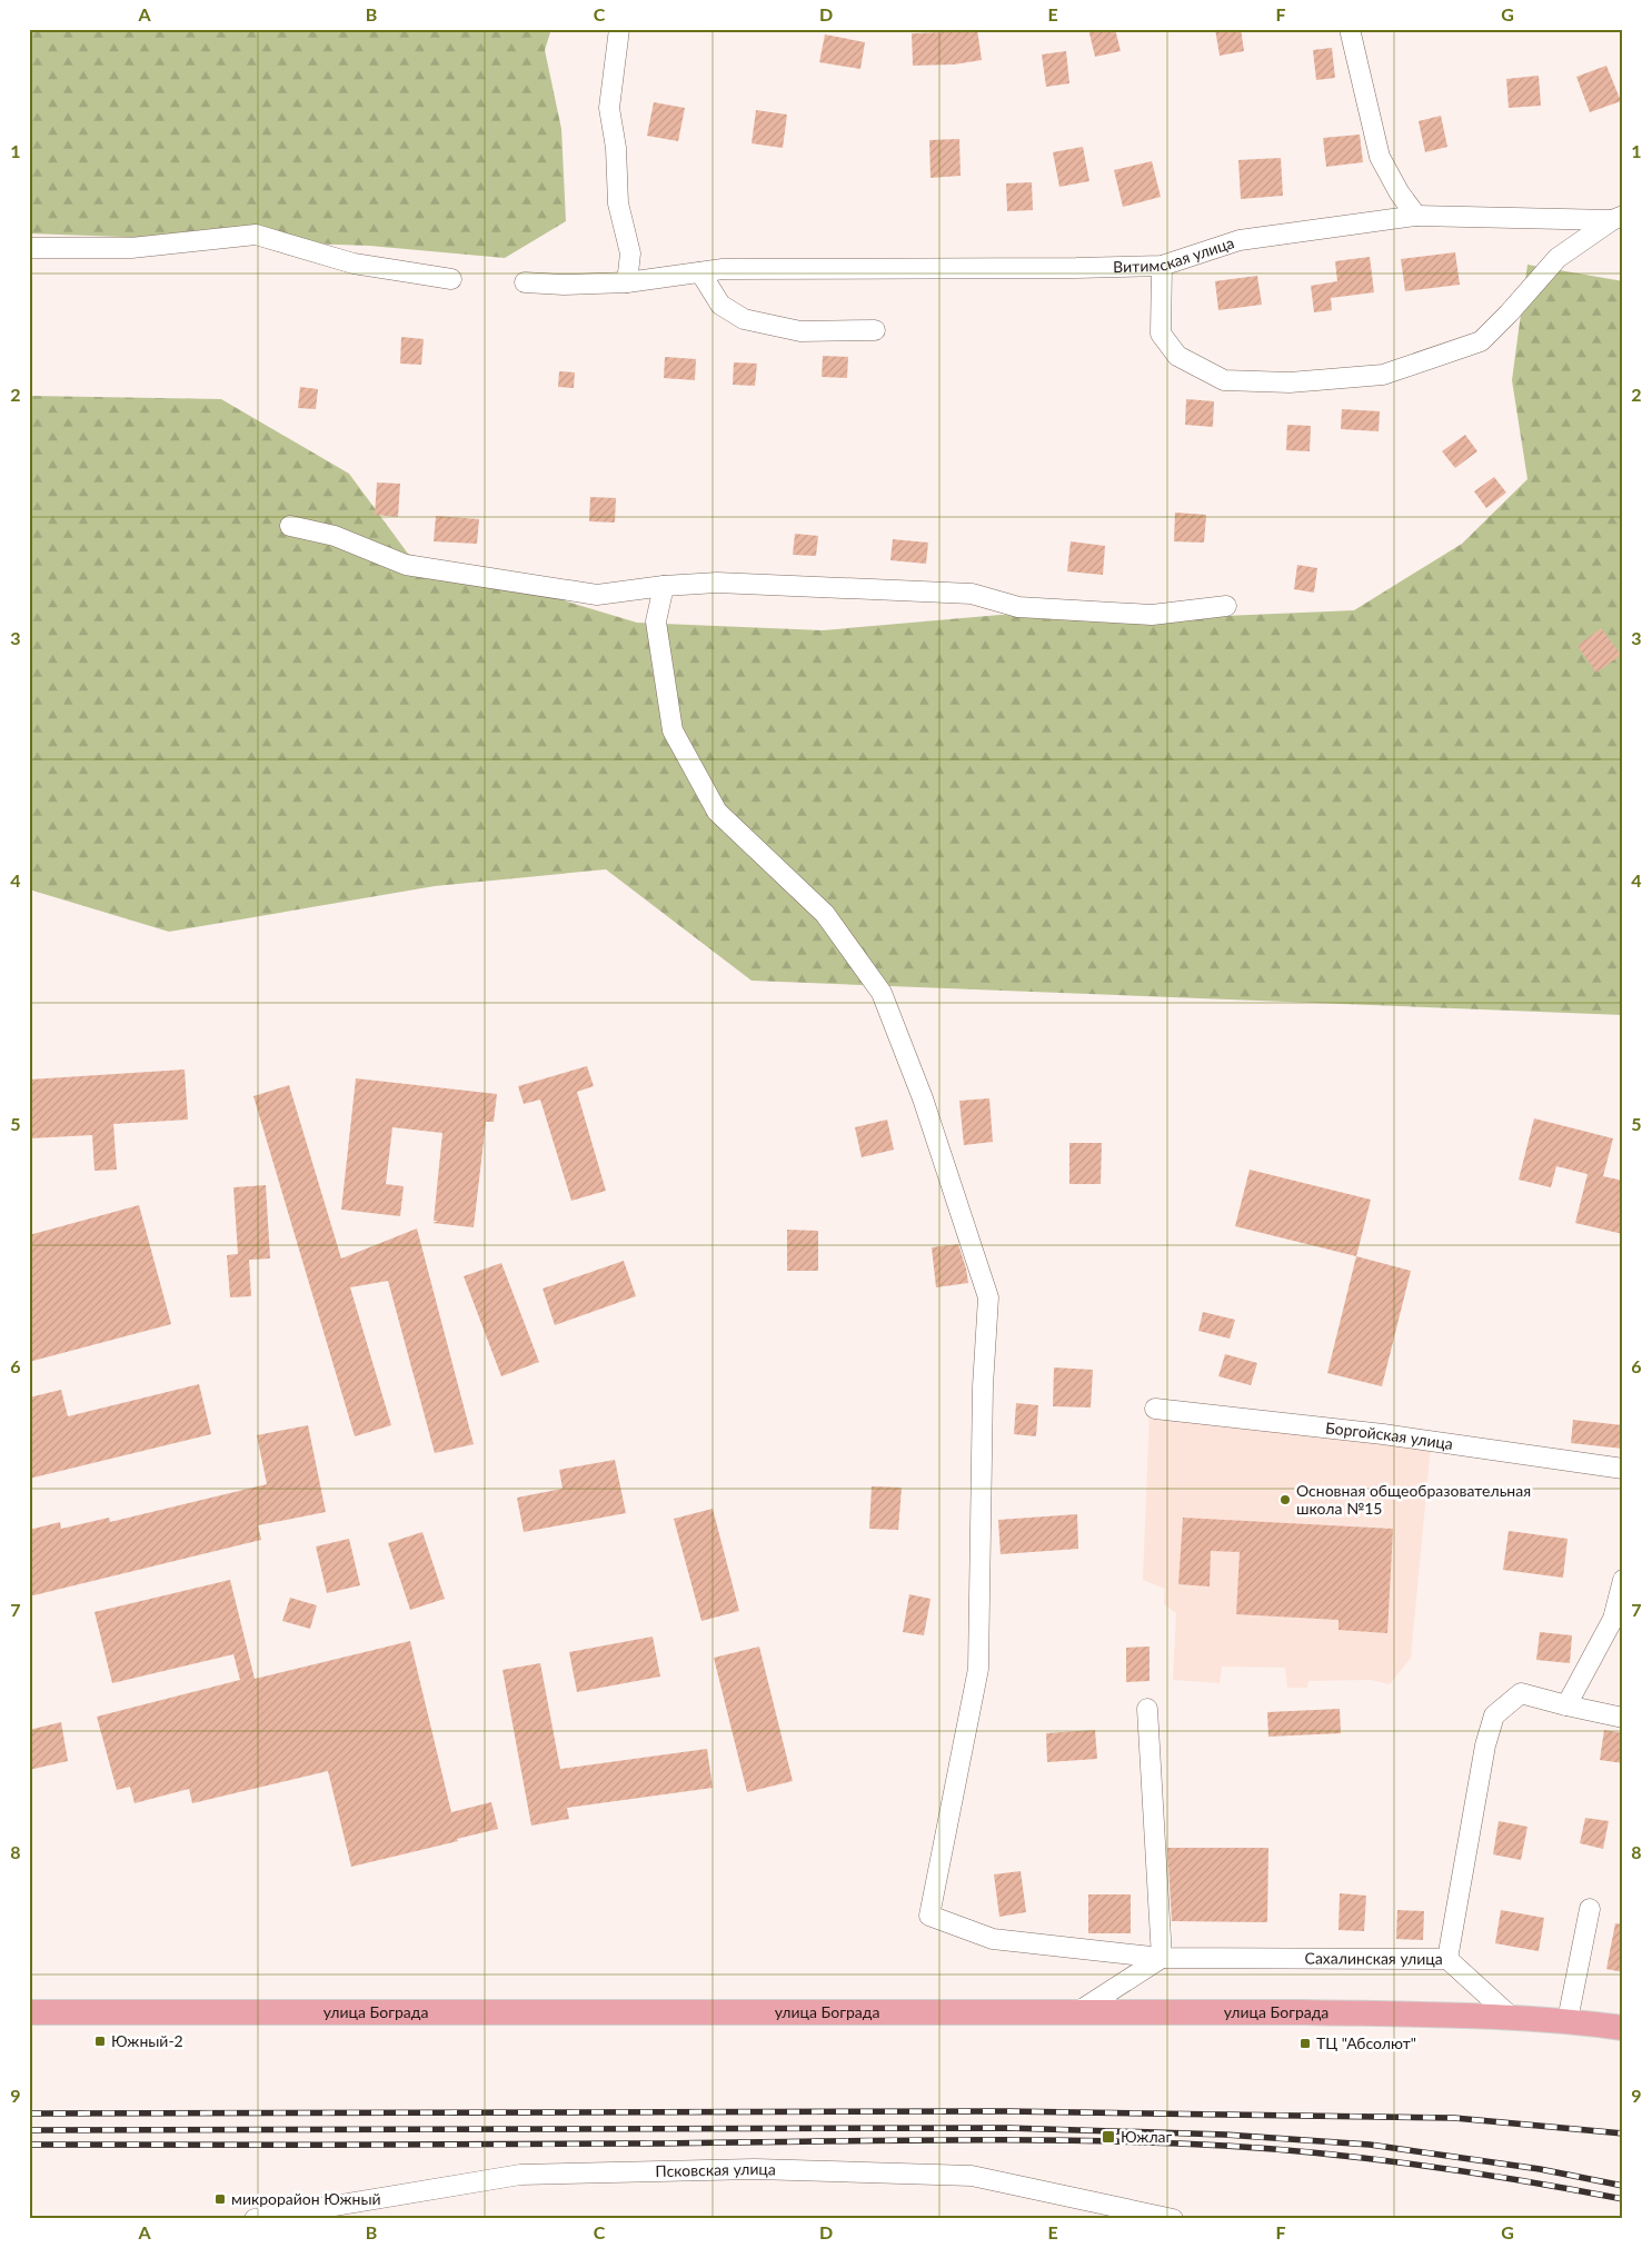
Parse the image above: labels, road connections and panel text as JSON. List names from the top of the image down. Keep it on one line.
{"streets":{"main road":["улица Бограда"],"street":["Витимская улица","Боргойская улица","Сахалинская улица","Псковская улица"]},"places":{"other":["Основная общеобразовательная школа №15"],"transit":["Южный-2","ТЦ \"Абсолют\"","Южлаг","микрорайон Южный"]},"grid":{"columns":["A","B","C","D","E","F","G"],"rows":["1","2","3","4","5","6","7","8","9"]}}
